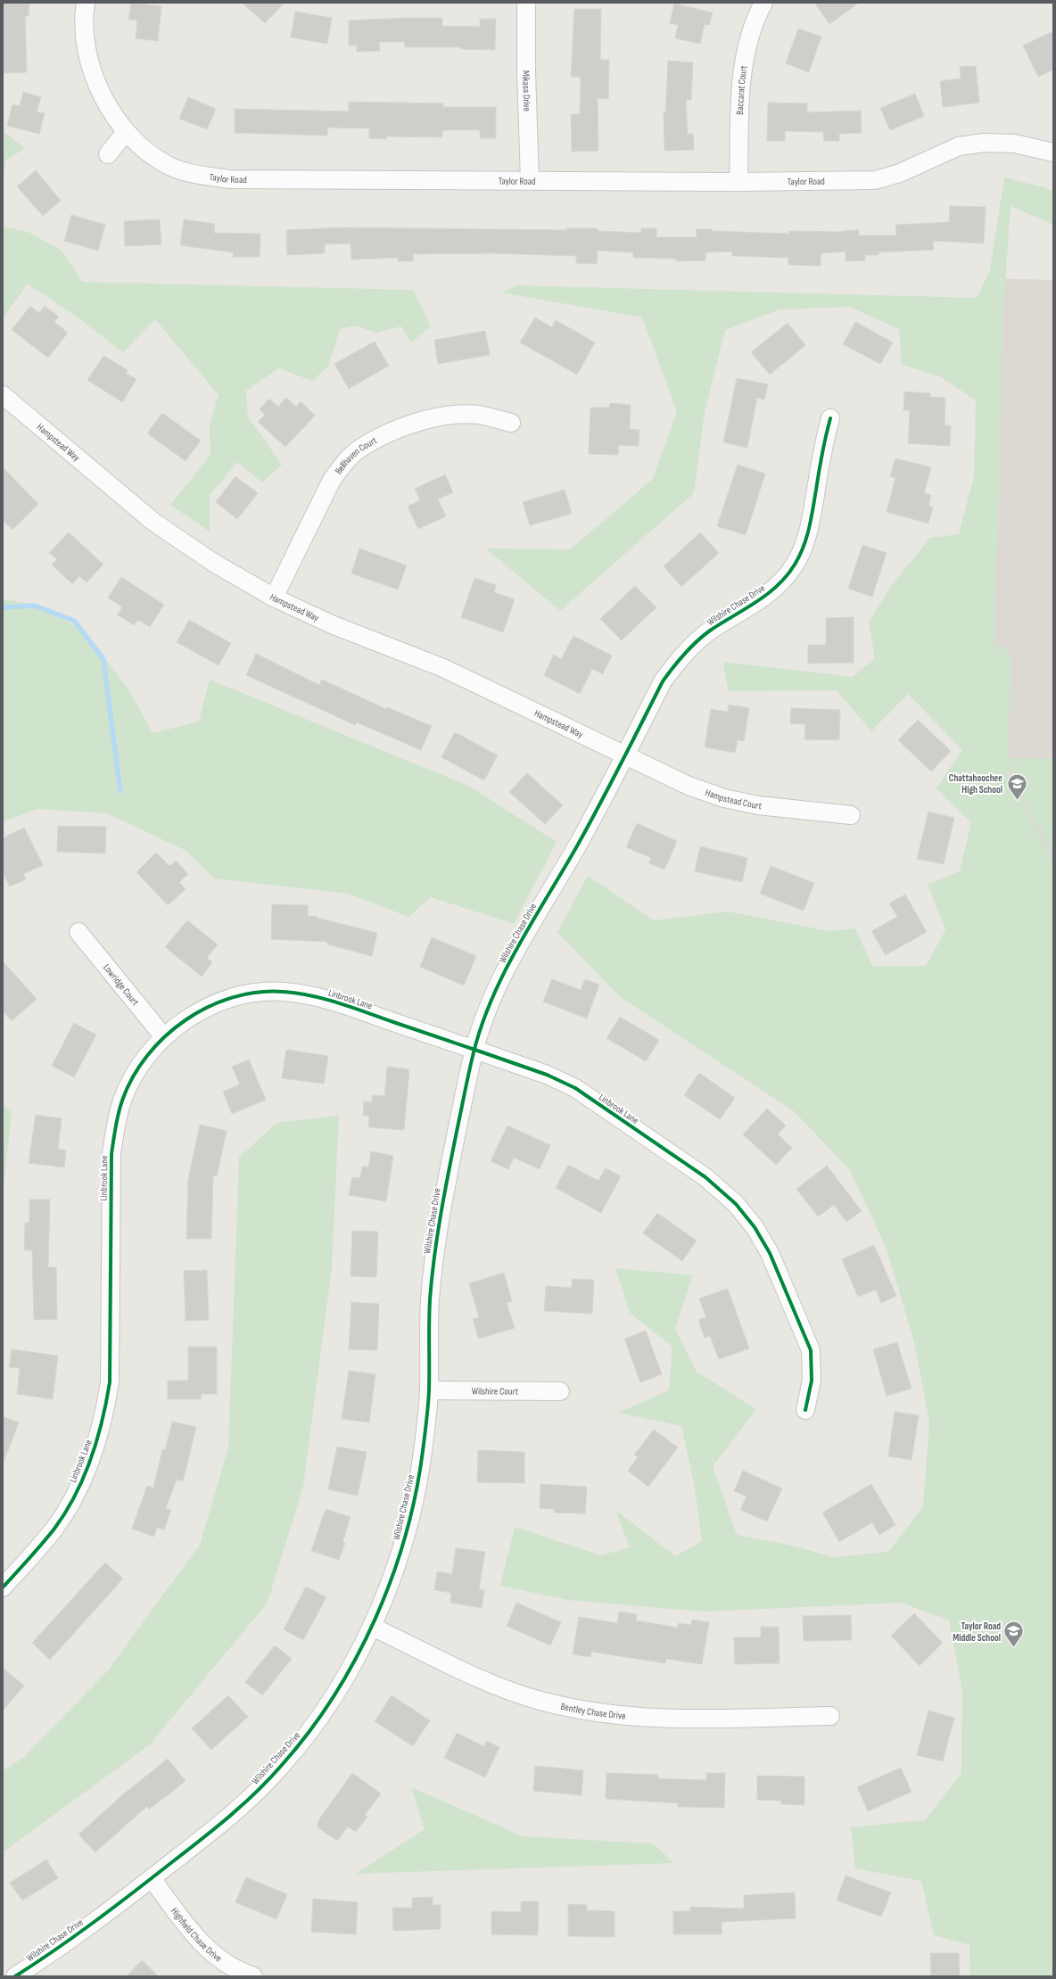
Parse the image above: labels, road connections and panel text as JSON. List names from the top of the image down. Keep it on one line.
{"streets":{"street":["Baccarat Court","Mikasa Drive","Taylor Road","Hampstead Way","Bellhaven Court","Wilshire Chase Drive","Hampstead Court","Lowridge Court","Linbrook Lane","Wilshire Court","Bentley Chase Drive","Highfield Chase Drive"]},"crossings":[["Baccarat Court","Taylor Road"],["Mikasa Drive","Taylor Road"],["Hampstead Way","Bellhaven Court"],["Hampstead Way","Wilshire Chase Drive"],["Hampstead Way","Hampstead Court"],["Wilshire Chase Drive","Hampstead Court"],["Wilshire Chase Drive","Linbrook Lane"],["Wilshire Chase Drive","Wilshire Court"],["Wilshire Chase Drive","Bentley Chase Drive"],["Wilshire Chase Drive","Highfield Chase Drive"],["Lowridge Court","Linbrook Lane"]],"places":{"school or university":["Chattahoochee High School","Taylor Road Middle School"]}}
